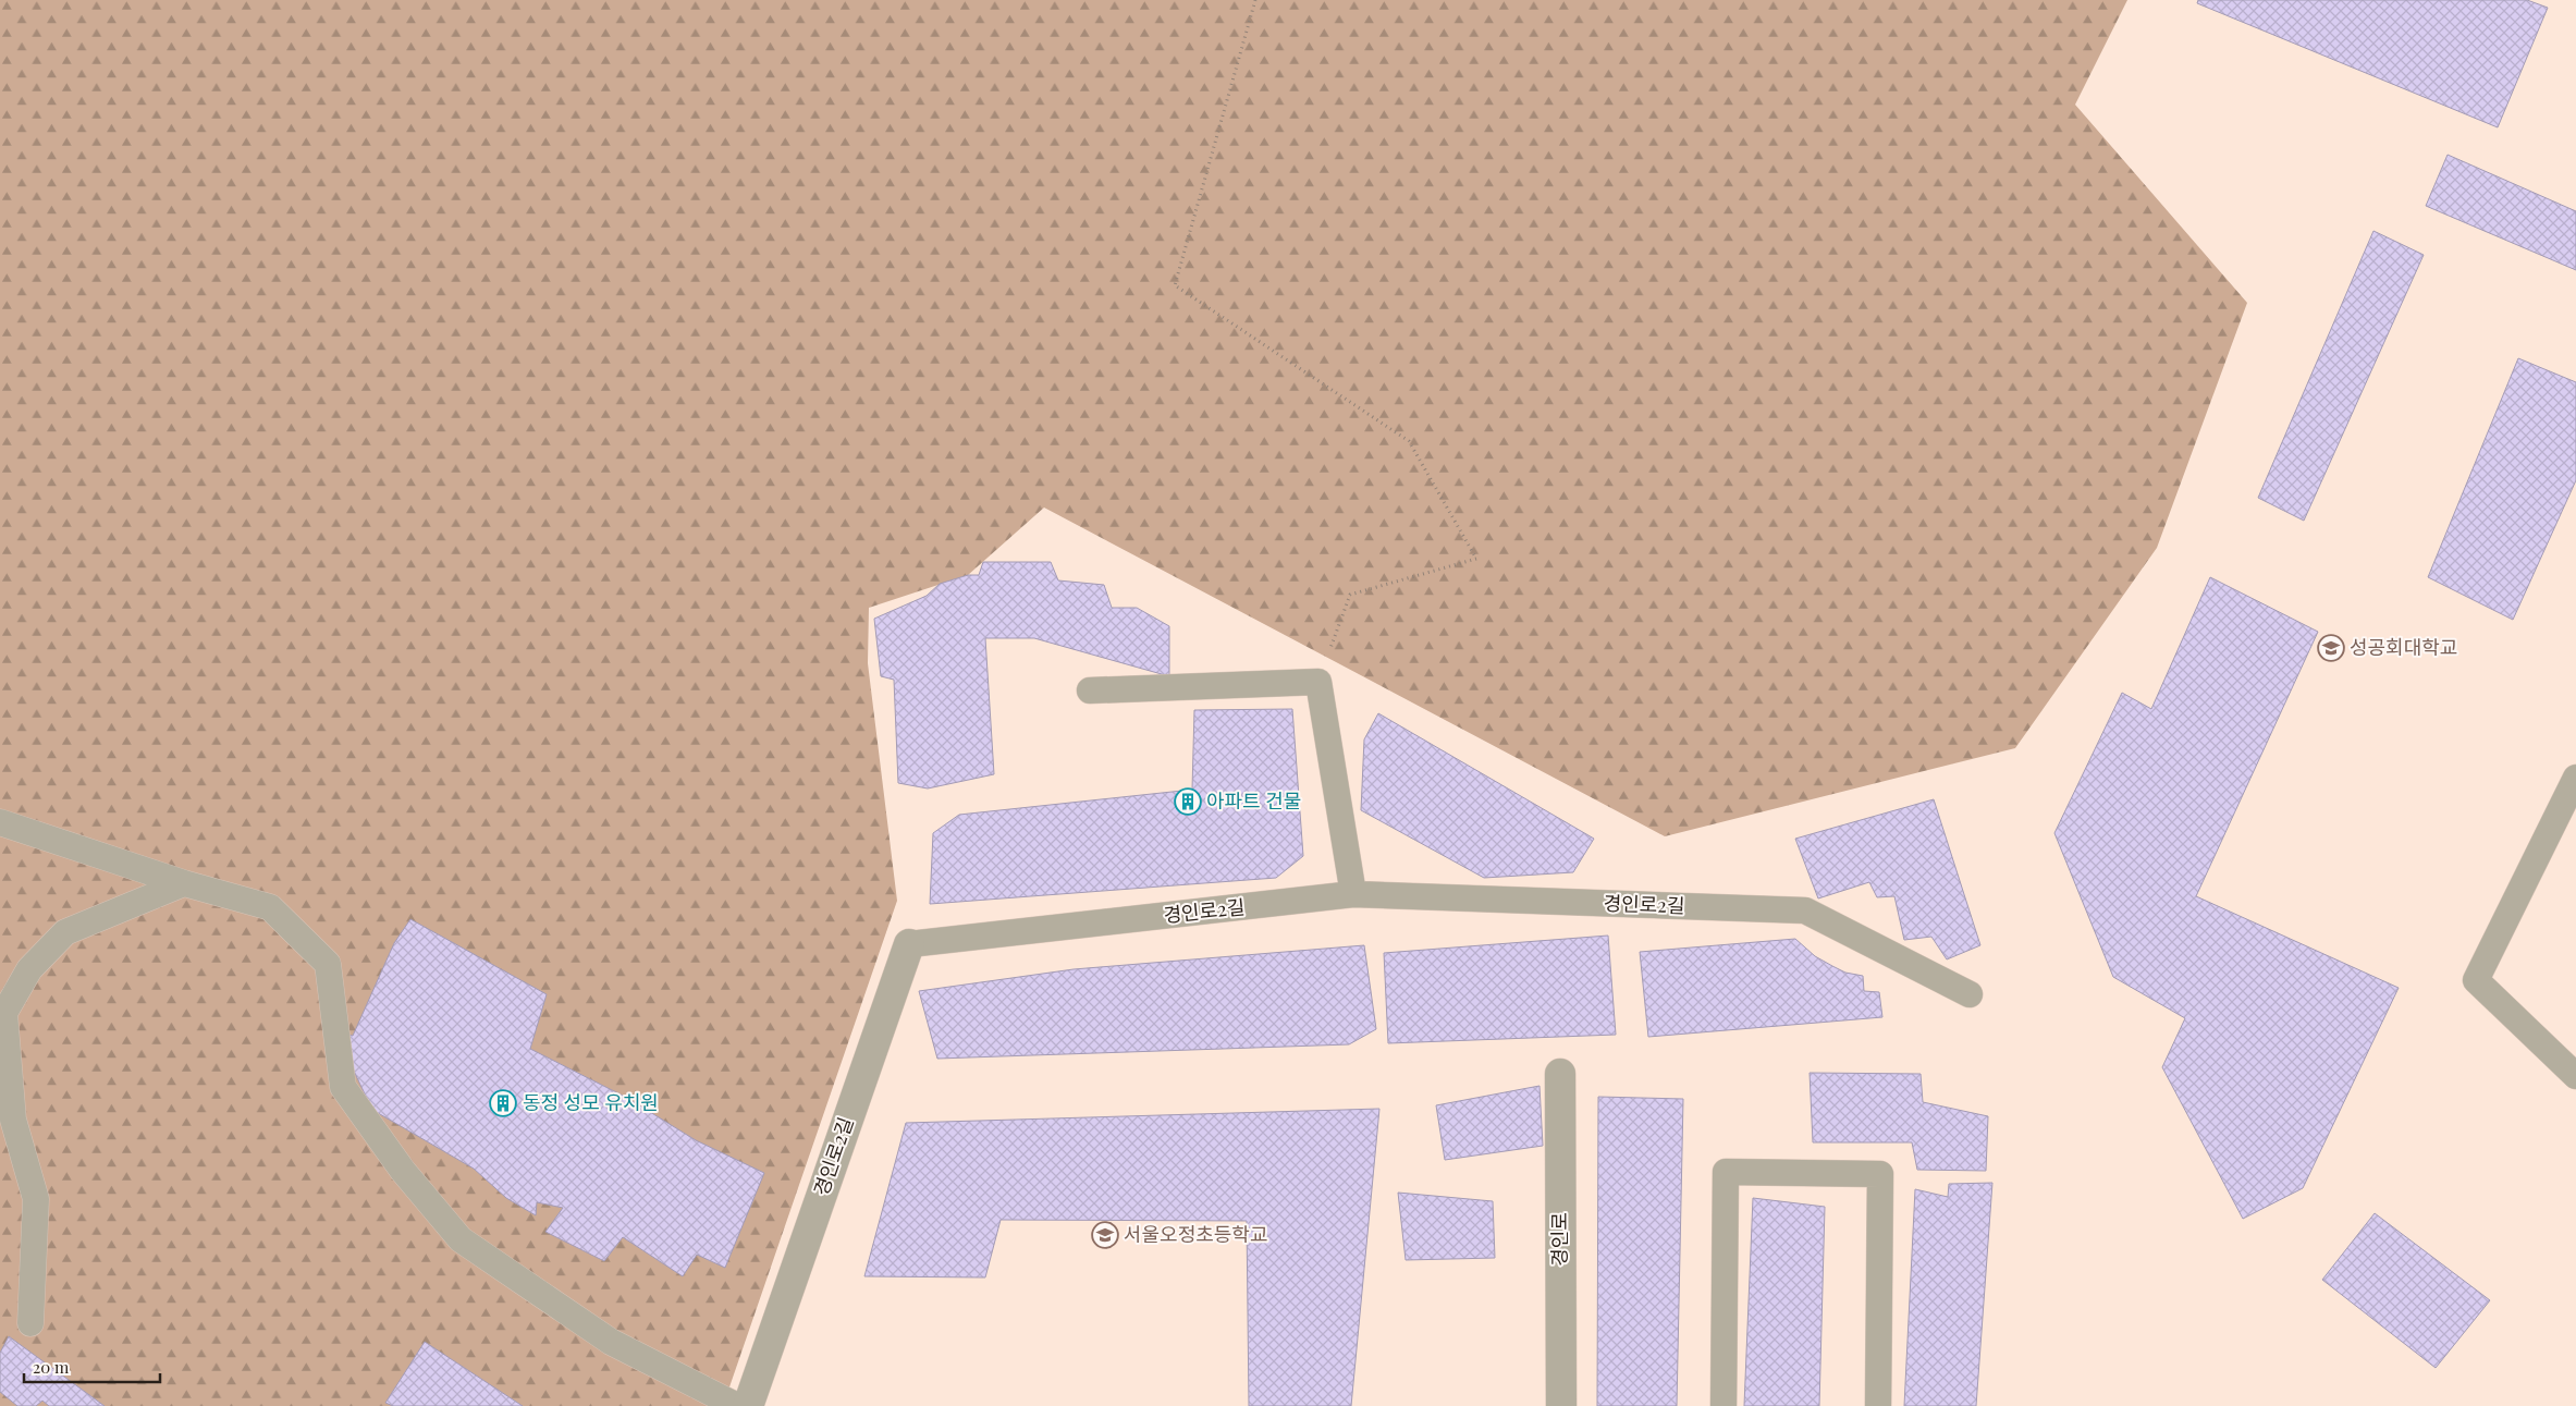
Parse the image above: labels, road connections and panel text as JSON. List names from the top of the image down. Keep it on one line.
{"streets":{"street":["경인로2길","경인로"]},"places":{"school or university":["성공회대학교","서울오정초등학교"],"building":["아파트 건물","동정 성모 유치원"]},"scale_bar":"20 m"}
